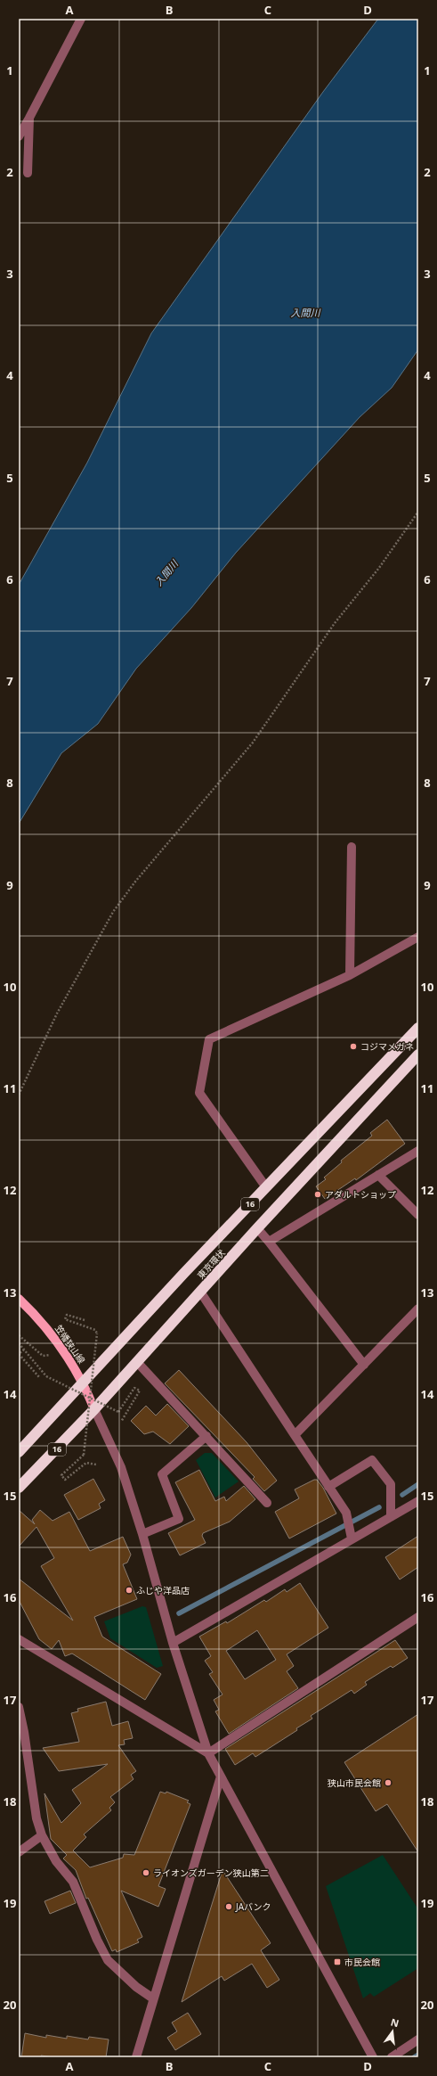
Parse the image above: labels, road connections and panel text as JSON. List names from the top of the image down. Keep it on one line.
{"streets":{"highway":["16","東京環状"],"main road":["笠幡狭山線"]},"crossings":[["東京環状","笠幡狭山線"]],"water":["入間川"],"places":{"other":["コジマメガネ","アダルトショップ","ふじや洋品店","狭山市民会館","ライオンズガーデン狭山第二","JAバンク"],"transit":["市民会館"]},"north":"top","grid":{"columns":["A","B","C","D"],"rows":["1","2","3","4","5","6","7","8","9","10","11","12","13","14","15","16","17","18","19","20"]}}
